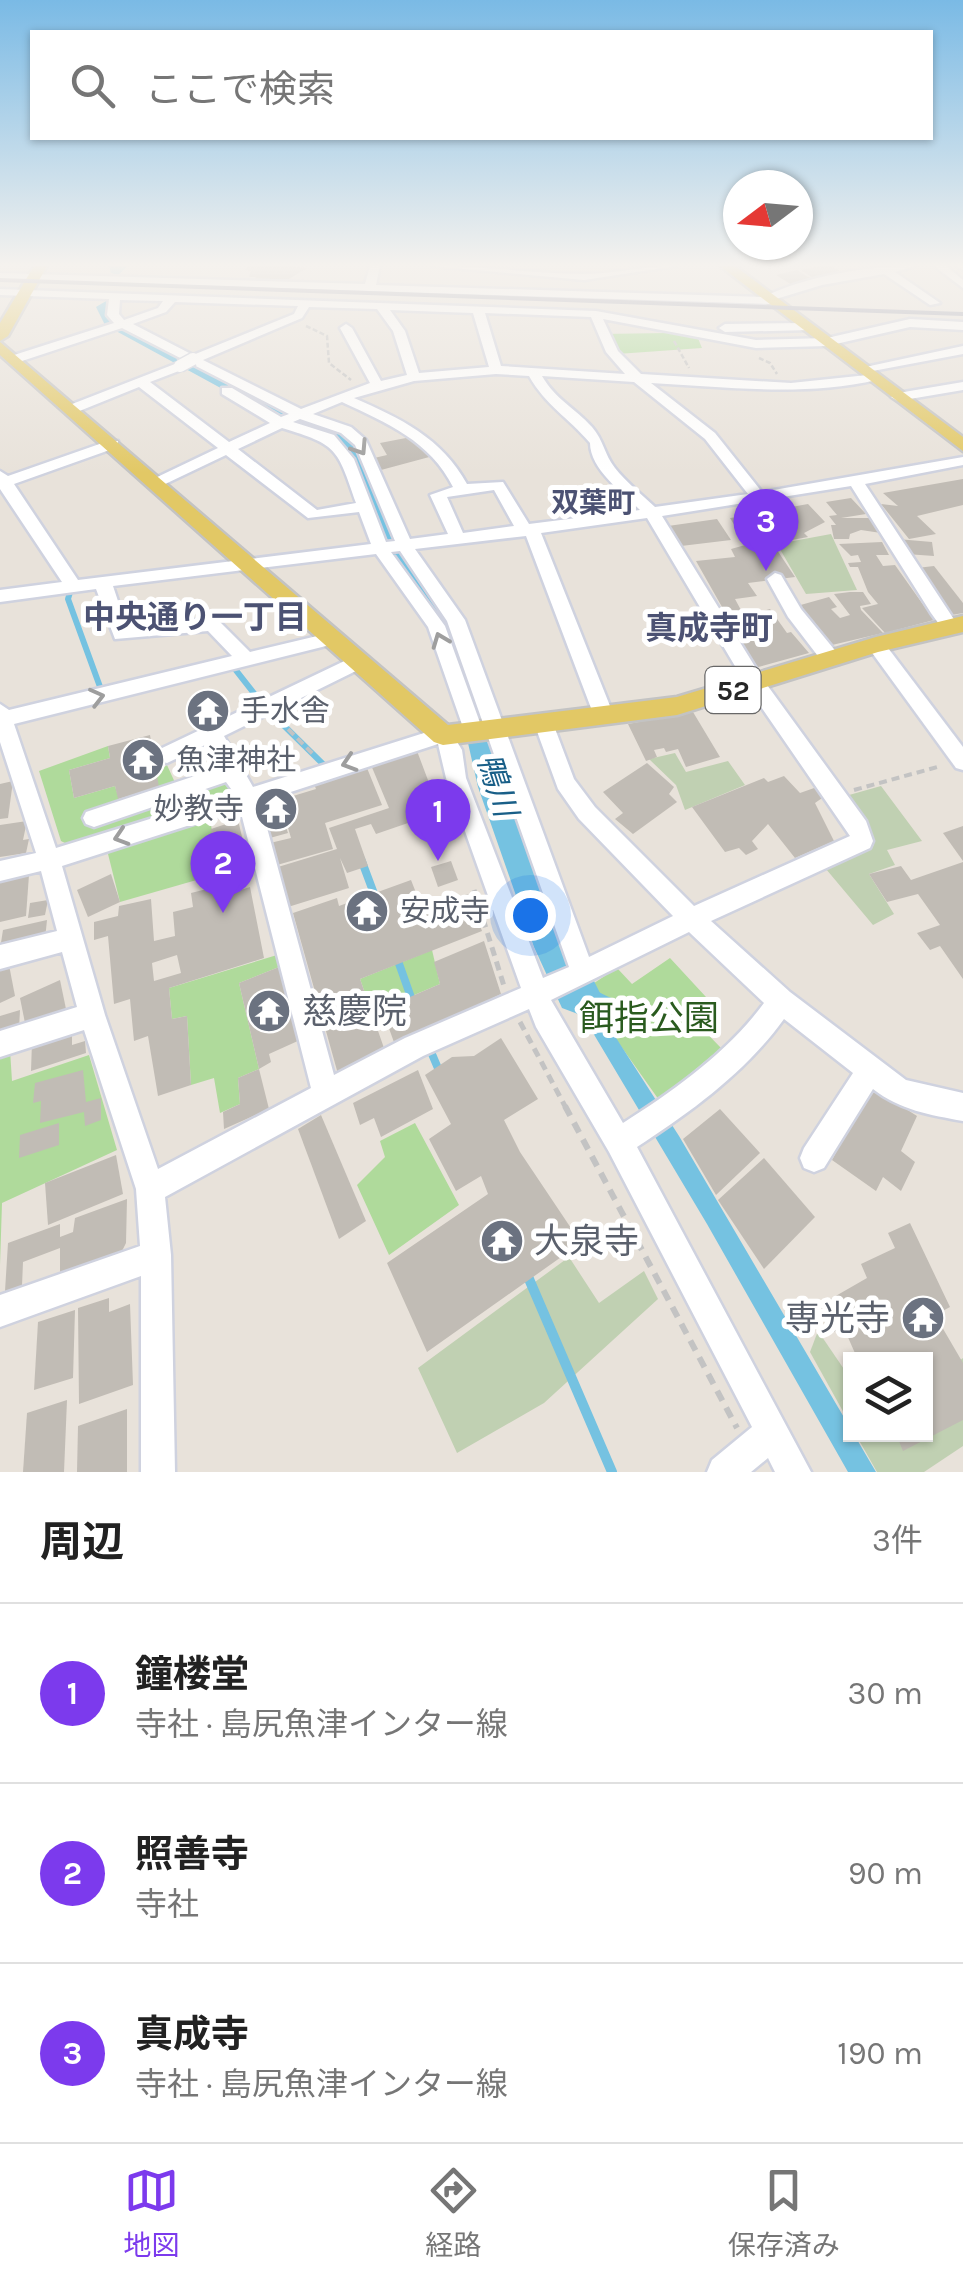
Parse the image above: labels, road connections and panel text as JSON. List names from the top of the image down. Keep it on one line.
{"streets":{"main road":["52"]},"districts":["双葉町","中央通り一丁目","真成寺町"],"water":["鴨川"],"parks":["餌指公園"],"places":{"temple":["手水舎","魚津神社","妙教寺","安成寺","慈慶院","大泉寺","専光寺"]},"north":"left","page":{"search":"ここで検索","pins":["3","1","2"],"heading":["周辺","3件"],"list":[{"mark":"1","name":"鐘楼堂","note":"寺社 · 島尻魚津インター線","value":"30 m"},{"mark":"2","name":"照善寺","note":"寺社","value":"90 m"},{"mark":"3","name":"真成寺","note":"寺社 · 島尻魚津インター線","value":"190 m"}],"nav":["地図","経路","保存済み"]}}
